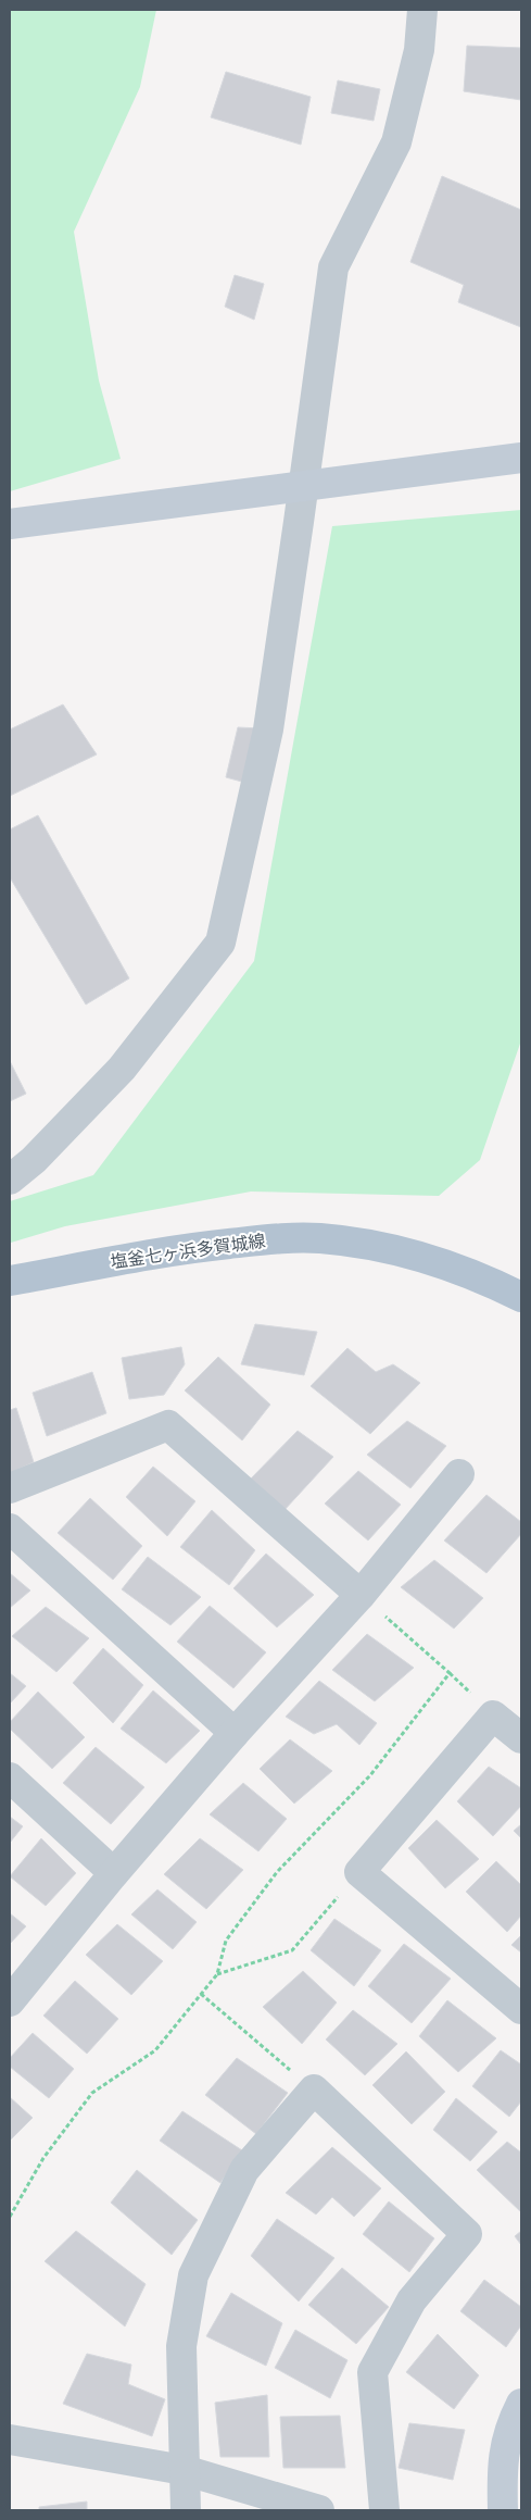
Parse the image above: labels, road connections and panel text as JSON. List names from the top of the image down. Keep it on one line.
{"streets":{"main road":["塩釜七ヶ浜多賀城線"]}}
